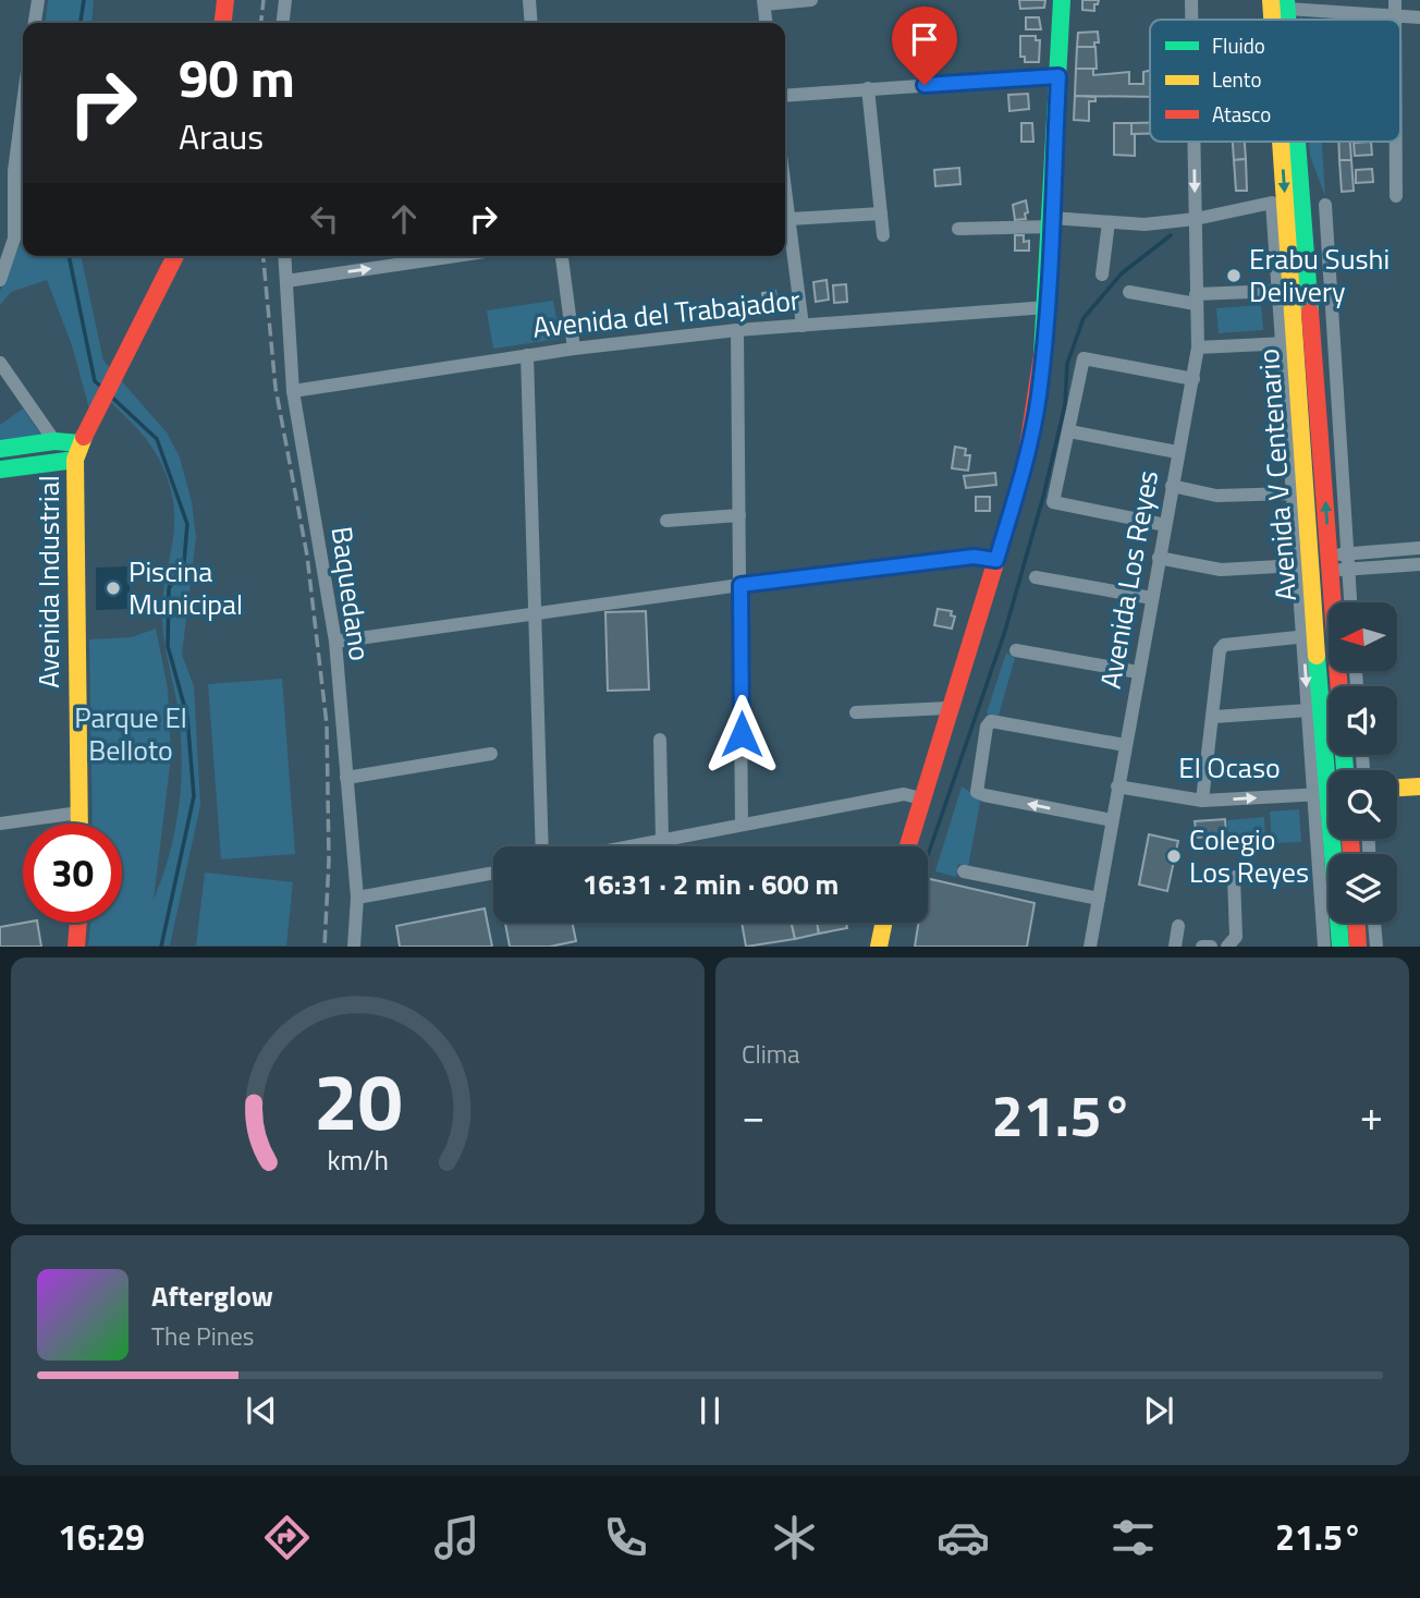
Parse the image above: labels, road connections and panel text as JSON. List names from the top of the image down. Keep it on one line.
{"streets":{"main road":["Avenida V Centenario","Avenida Industrial"],"street":["Avenida del Trabajador","Avenida Los Reyes","Baquedano","El Ocaso"]},"crossings":[["Avenida del Trabajador","Baquedano"],["Avenida V Centenario","El Ocaso"],["Avenida Los Reyes","El Ocaso"]],"parks":["Parque El Belloto"],"places":["Erabu Sushi Delivery","Piscina Municipal","Colegio Los Reyes"],"legend":["Fluido","Lento","Atasco"],"north":"left","page":{"turn":["90 m","Araus"],"limit":"30","trip":"16:31 · 2 min · 600 m","tile":"Clima","heat":["−","21.5°","+"],"song":["Afterglow","The Pines"],"tabs":["16:29","21.5°"],"gauge":["20","km/h"]}}
